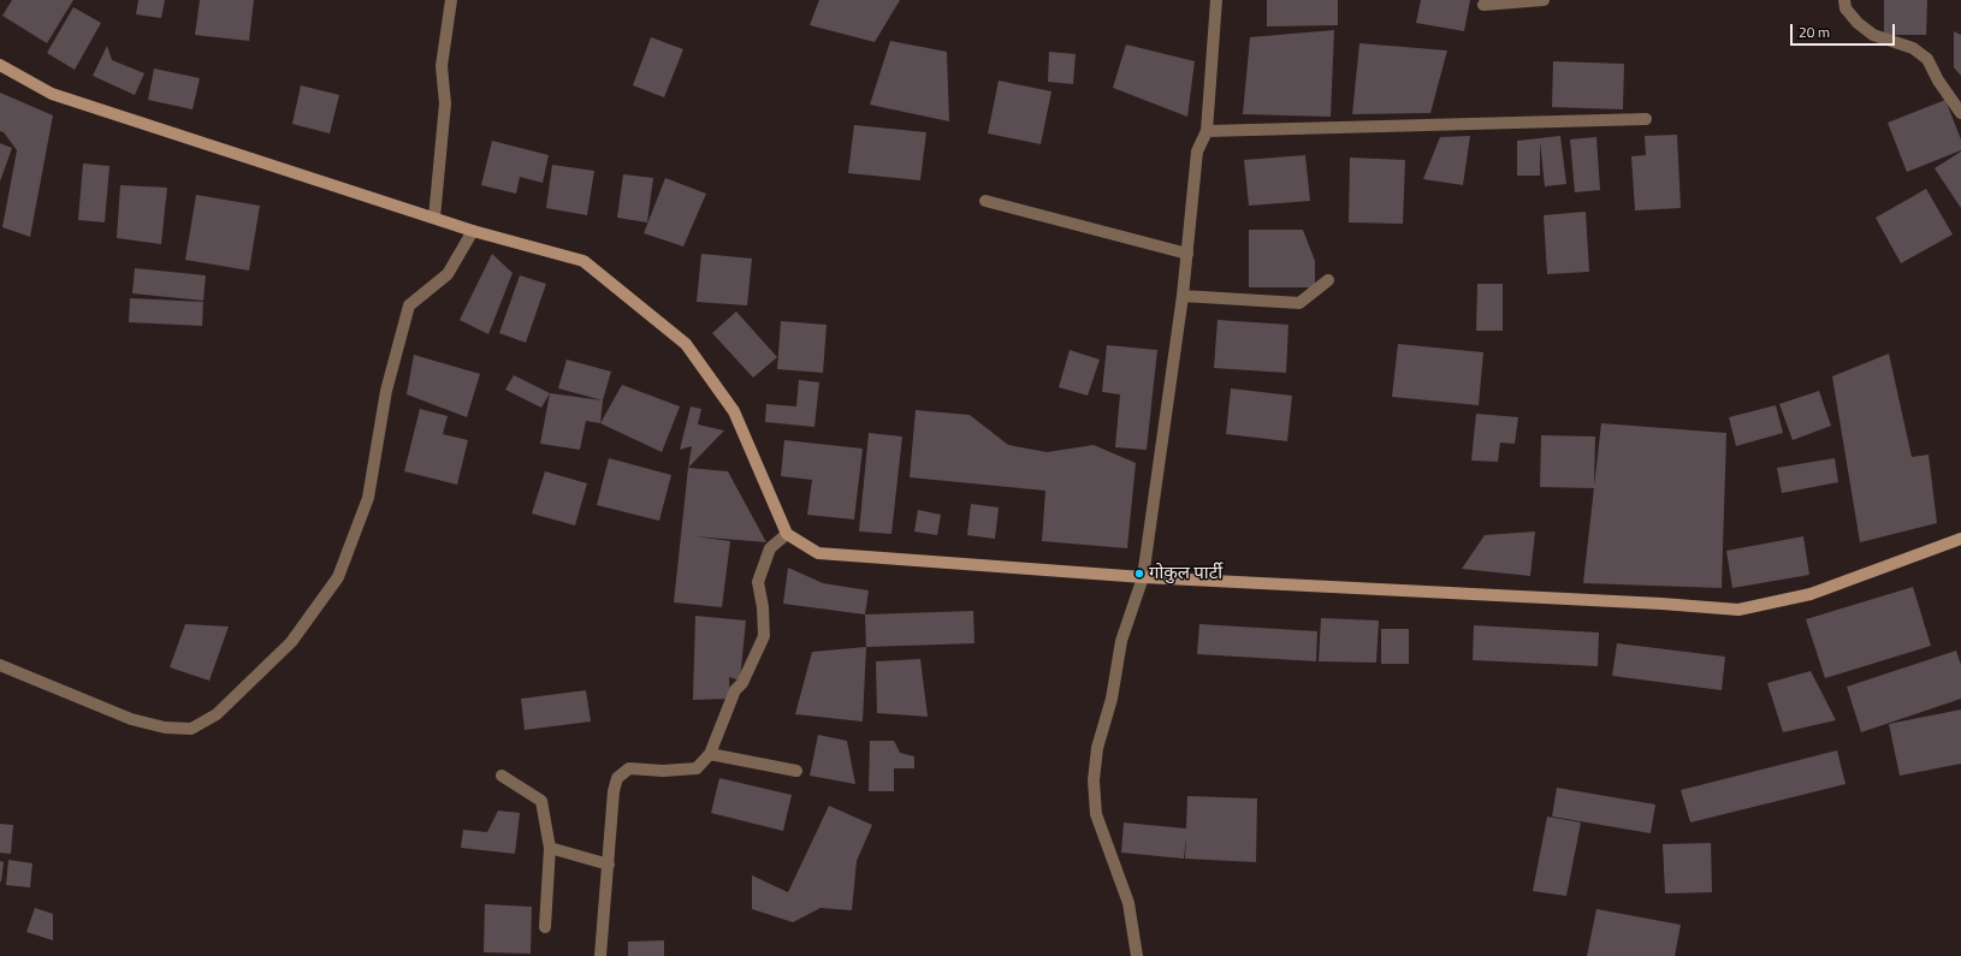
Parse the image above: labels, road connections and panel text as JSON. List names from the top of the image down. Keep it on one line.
{"places":["गोकुल पार्टी"],"scale_bar":"20 m"}
